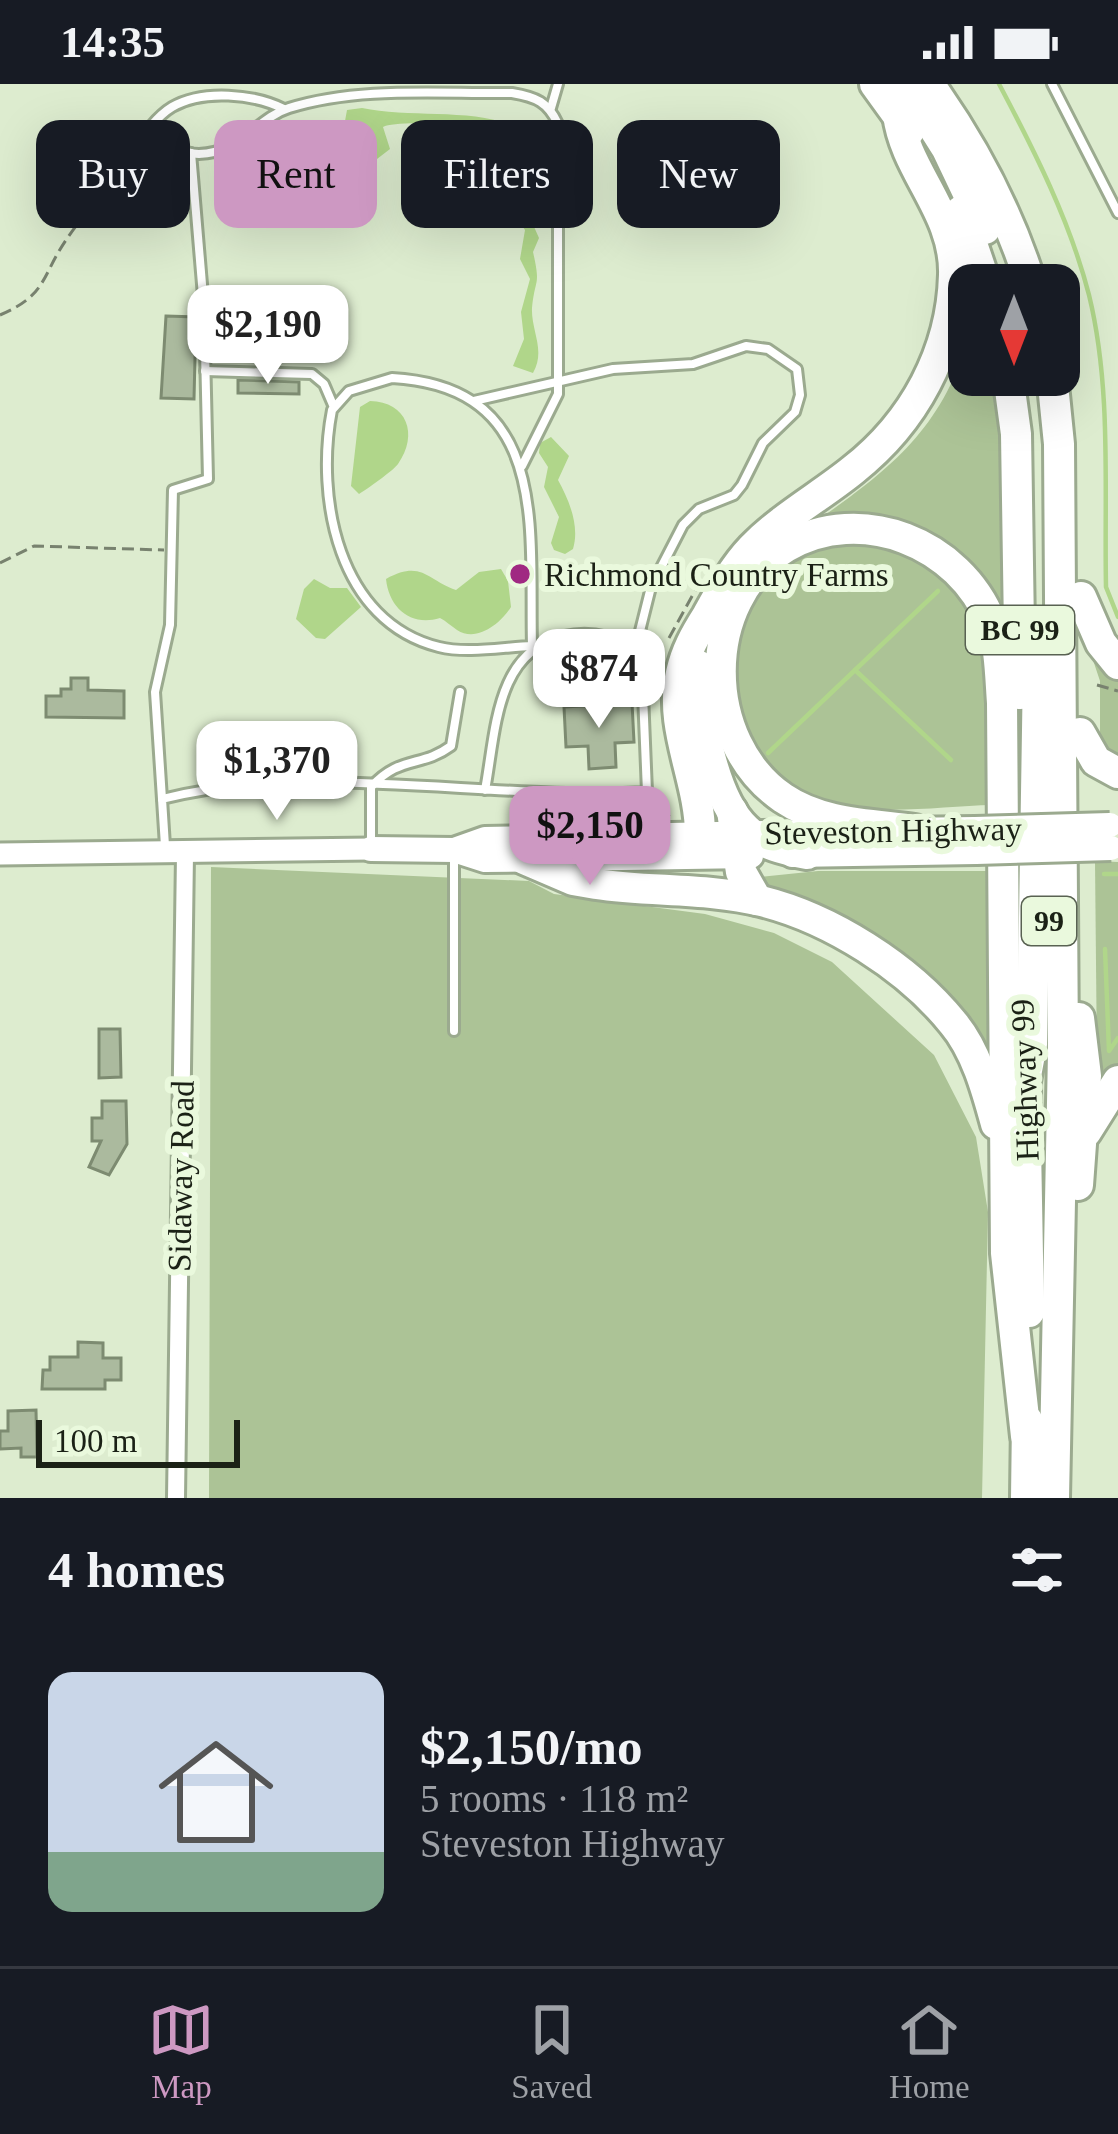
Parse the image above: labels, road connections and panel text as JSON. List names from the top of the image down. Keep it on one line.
{"streets":{"highway":["BC 99","99","Highway 99"],"main road":["Steveston Highway"],"street":["Sidaway Road"]},"crossings":[["Steveston Highway","Sidaway Road"],["99","Highway 99"]],"places":["Richmond Country Farms"],"scale_bar":"100 m","north":"bottom","page":{"status":"14:35","chip":["Buy","Rent","Filters","New"],"price":["$2,190","$874","$1,370","$2,150"],"scale":"100 m","heading":"4 homes","list":[{"name":"$2,150/mo","note":"5 rooms · 118 m² · Steveston Highway"}],"tabs":["Map","Saved","Home"]}}
